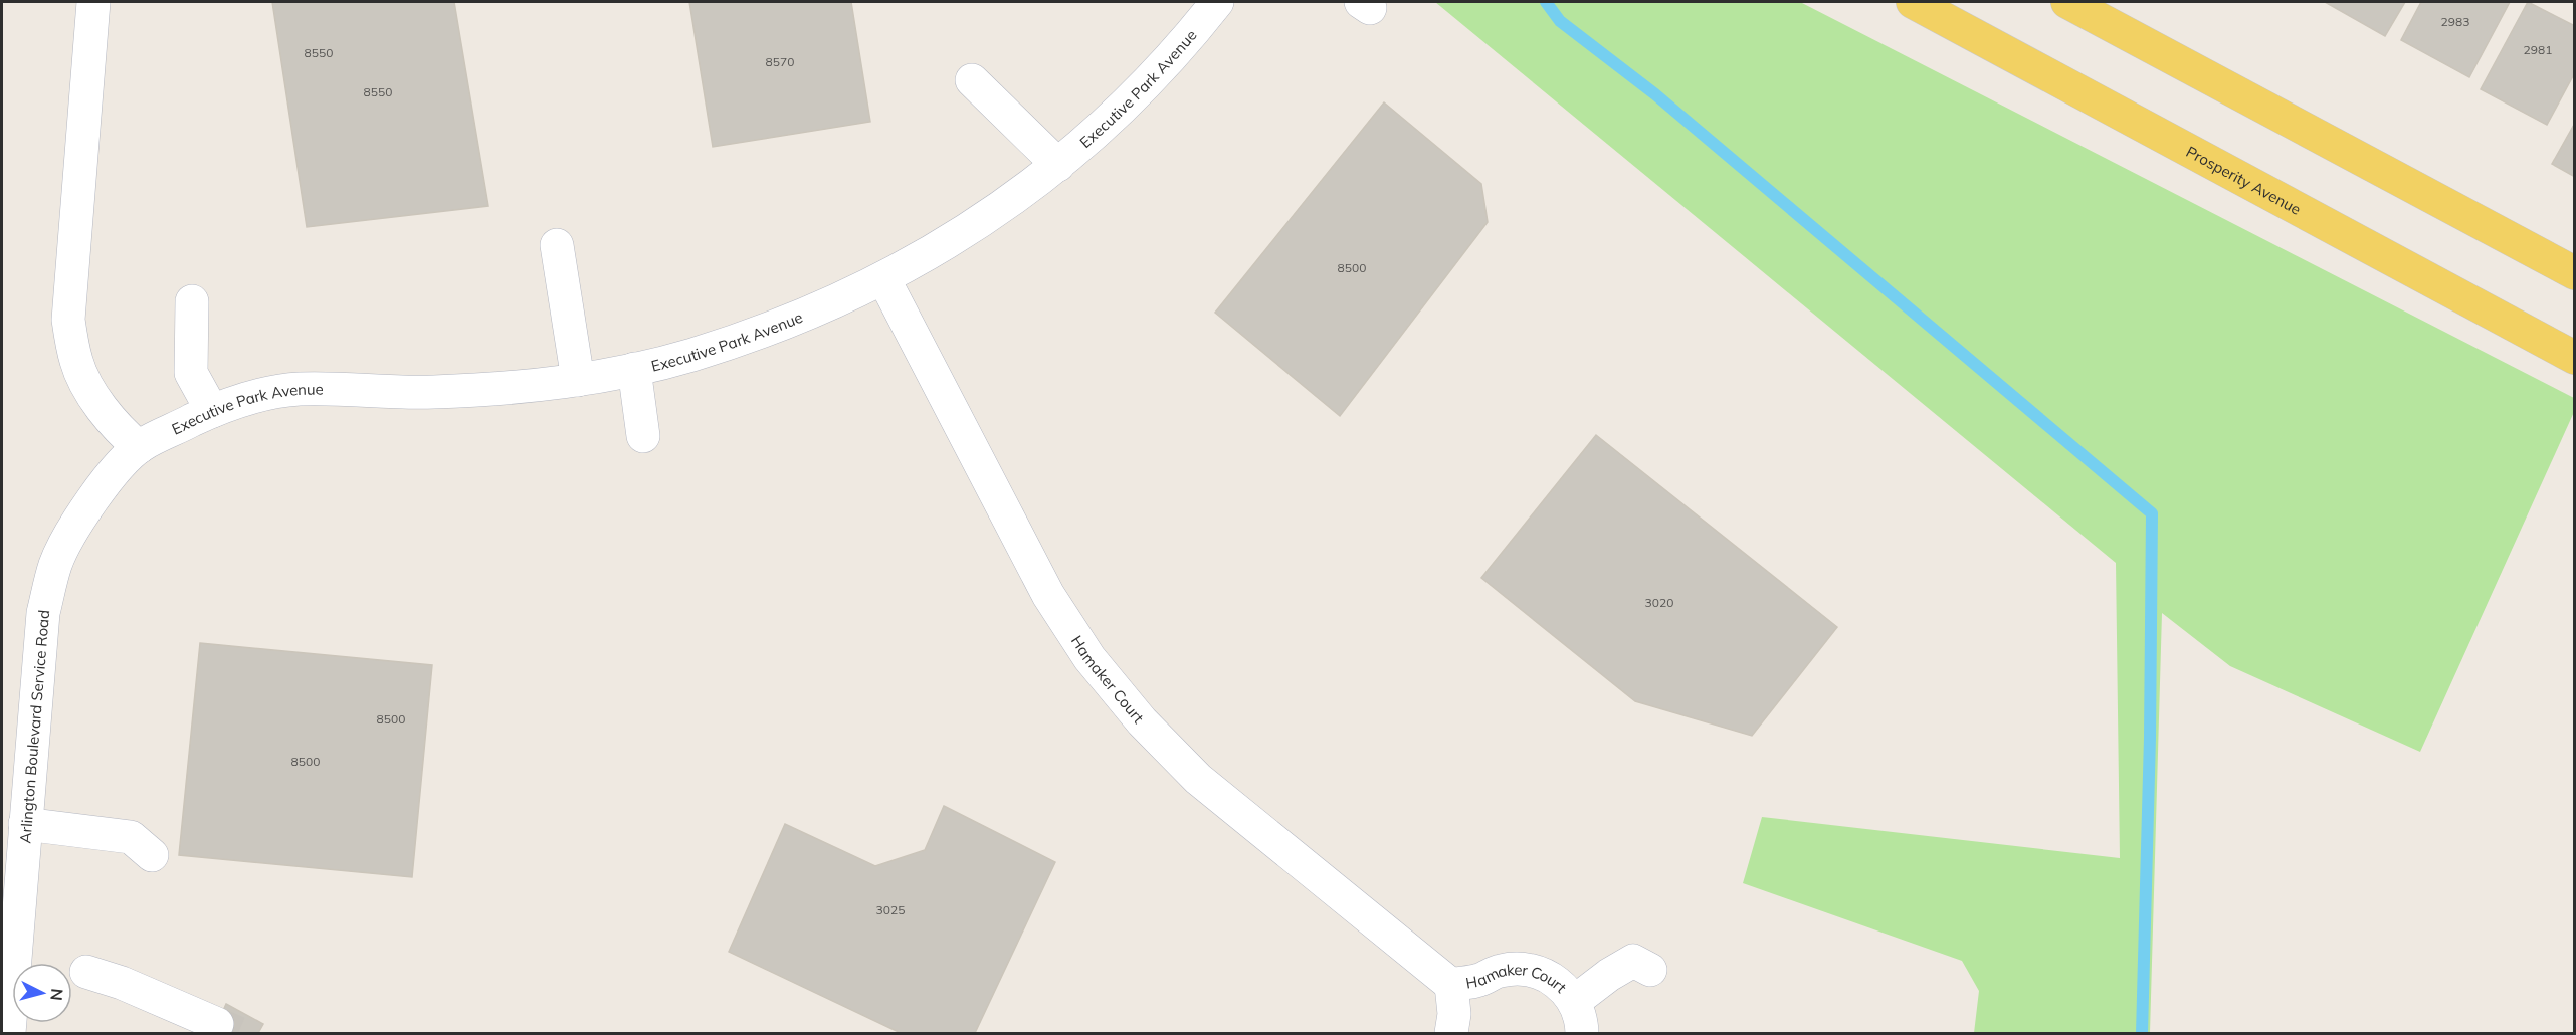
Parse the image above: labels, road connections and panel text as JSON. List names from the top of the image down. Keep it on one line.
{"streets":{"main road":["Prosperity Avenue"],"street":["Executive Park Avenue","Hamaker Court","Arlington Boulevard Service Road"]},"crossings":[["Executive Park Avenue","Hamaker Court"],["Executive Park Avenue","Arlington Boulevard Service Road"]],"house_numbers":["2983","2981","8550","8570","8550","8500","3020","8500","8500","3025"],"north":"right"}
